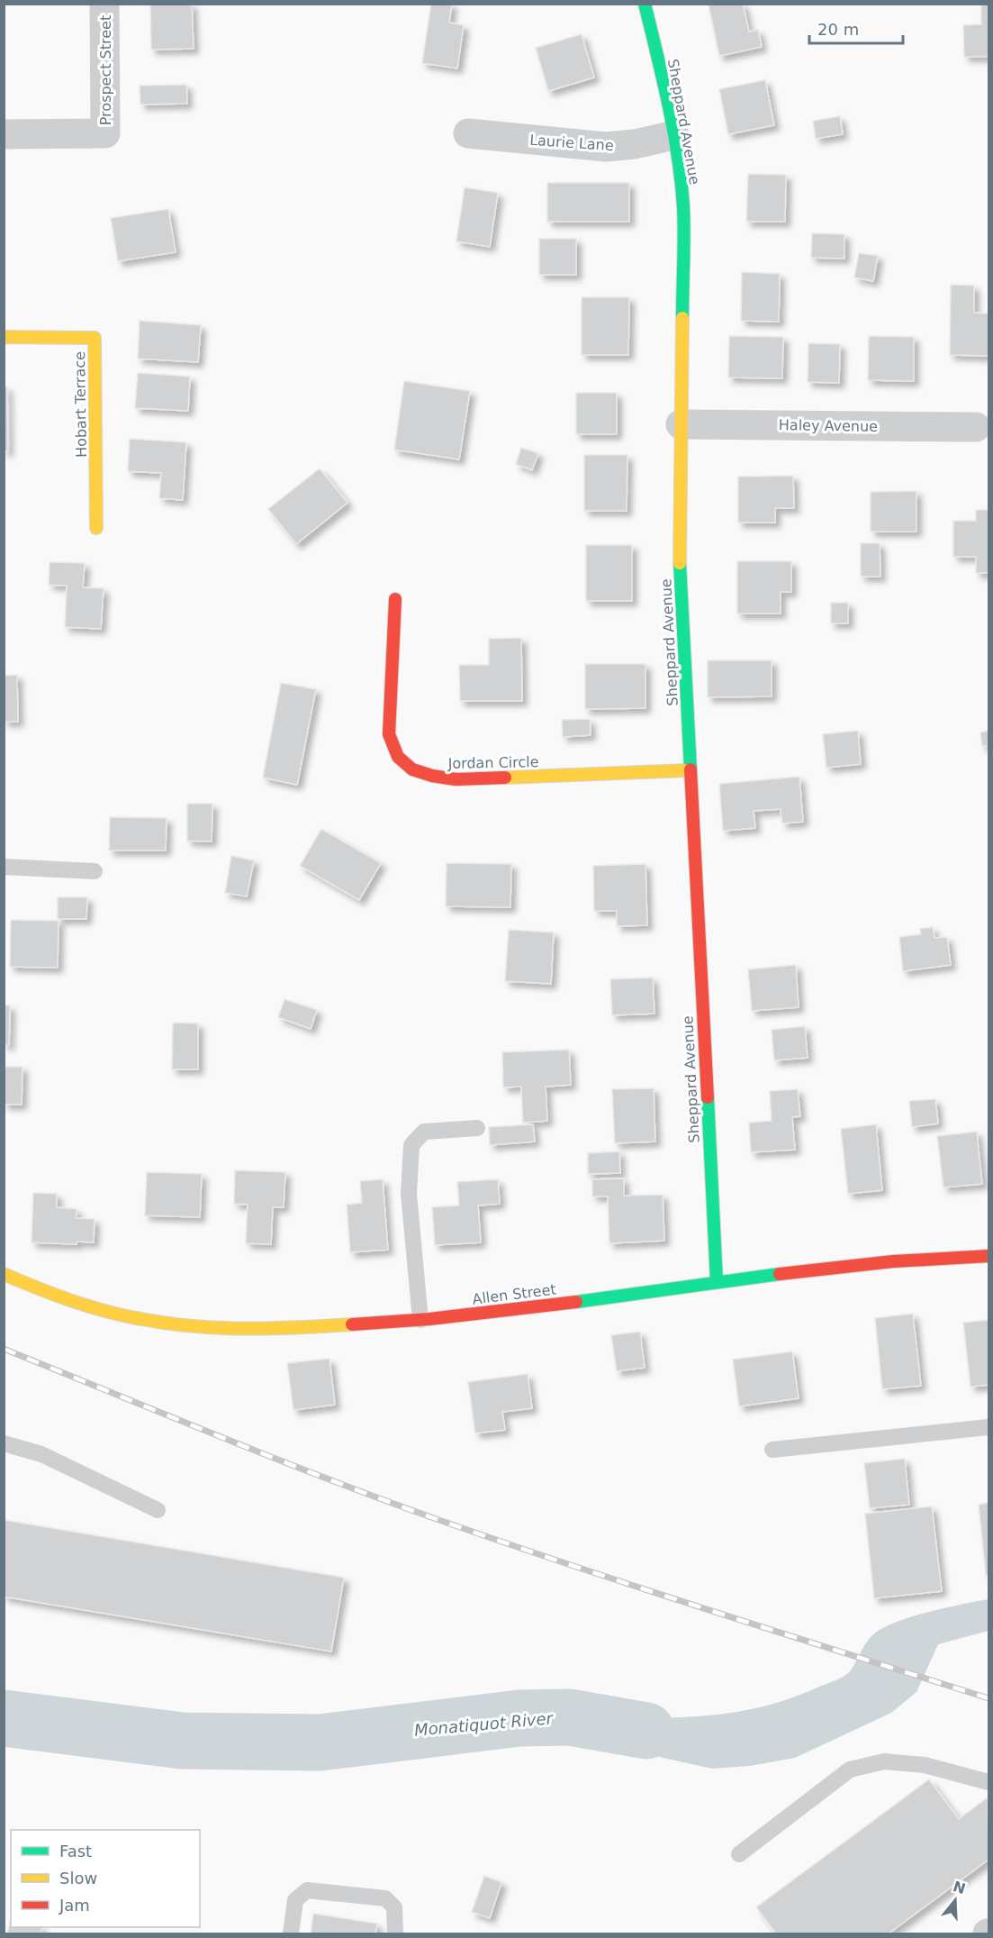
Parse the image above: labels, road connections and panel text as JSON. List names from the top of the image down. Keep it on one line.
{"streets":{"street":["Prospect Street","Sheppard Avenue","Laurie Lane","Hobart Terrace","Haley Avenue","Jordan Circle","Allen Street"]},"crossings":[["Sheppard Avenue","Laurie Lane"],["Sheppard Avenue","Haley Avenue"],["Sheppard Avenue","Jordan Circle"],["Sheppard Avenue","Allen Street"]],"water":["Monatiquot River"],"legend":["Fast","Slow","Jam"],"scale_bar":"20 m","north":"top"}
